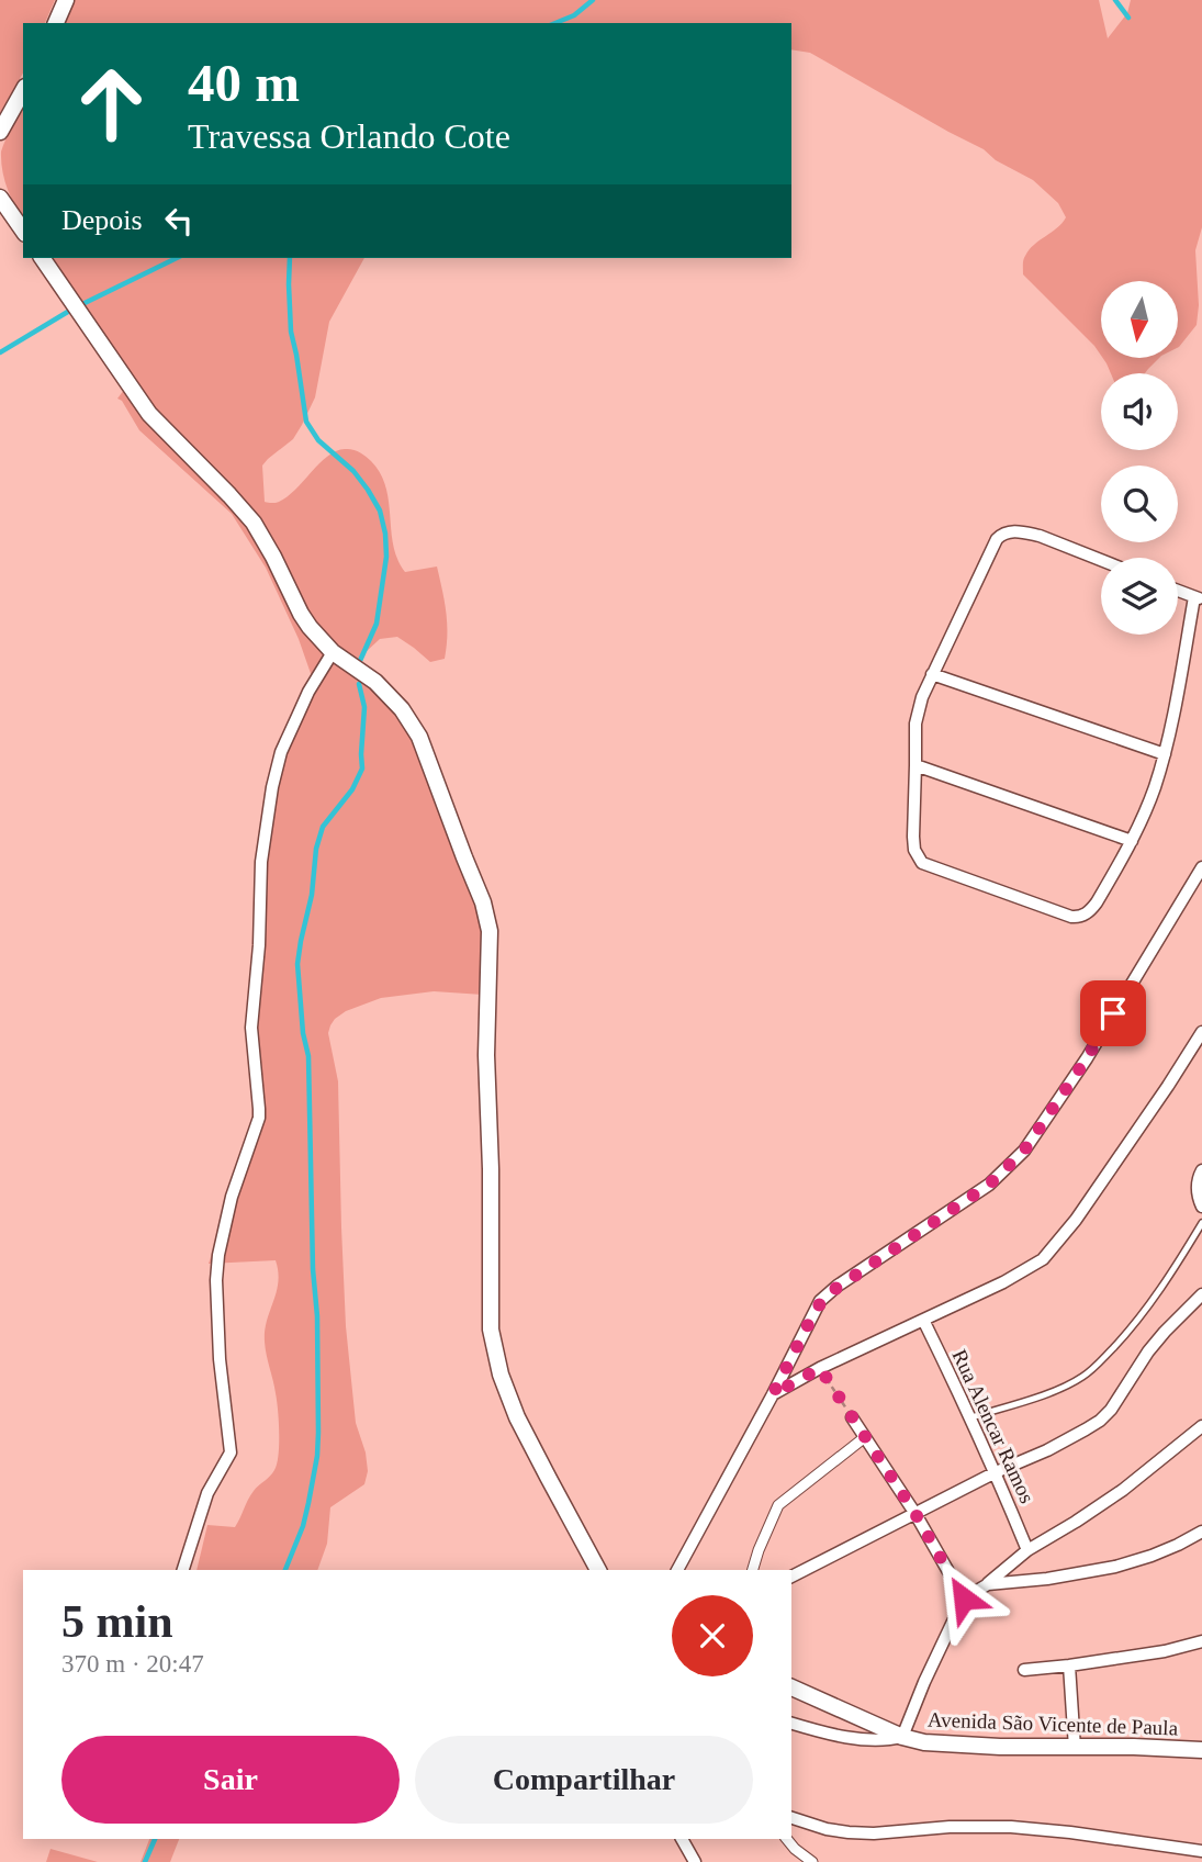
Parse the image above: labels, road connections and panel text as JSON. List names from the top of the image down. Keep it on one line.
{"streets":{"street":["Rua Alencar Ramos","Avenida São Vicente de Paula"]},"north":"bottom","page":{"turn":["40 m","Travessa Orlando Cote"],"then":"Depois","heading":["5 min","370 m · 20:47"],"buttons":["Sair","Compartilhar"]}}
